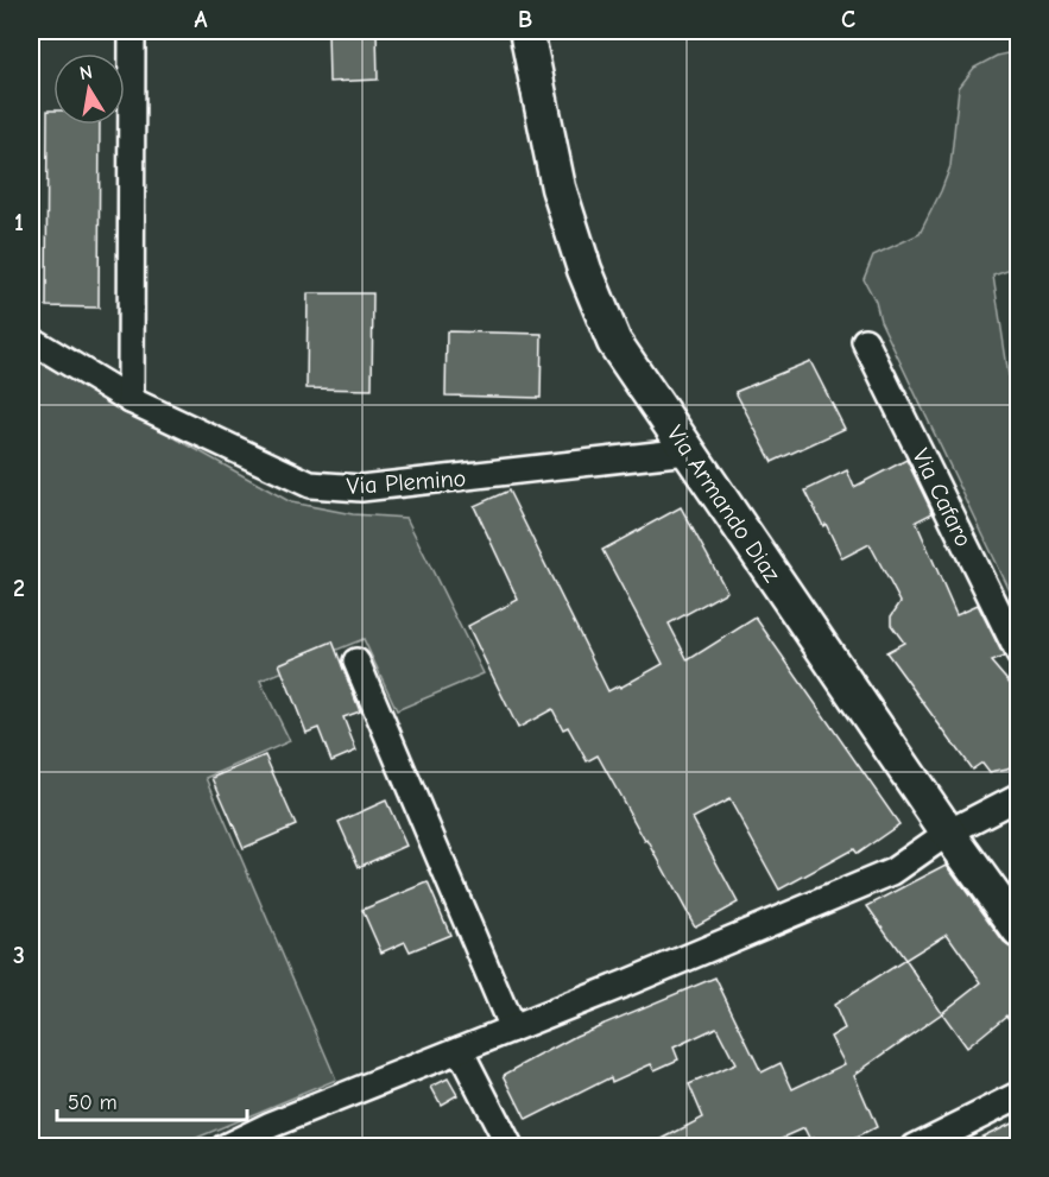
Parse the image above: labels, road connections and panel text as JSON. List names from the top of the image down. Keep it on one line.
{"streets":{"street":["Via Plemino","Via Cafaro","Via Armando Diaz"]},"crossings":[["Via Plemino","Via Armando Diaz"]],"scale_bar":"50 m","north":"top","grid":{"columns":["A","B","C"],"rows":["1","2","3"]}}
